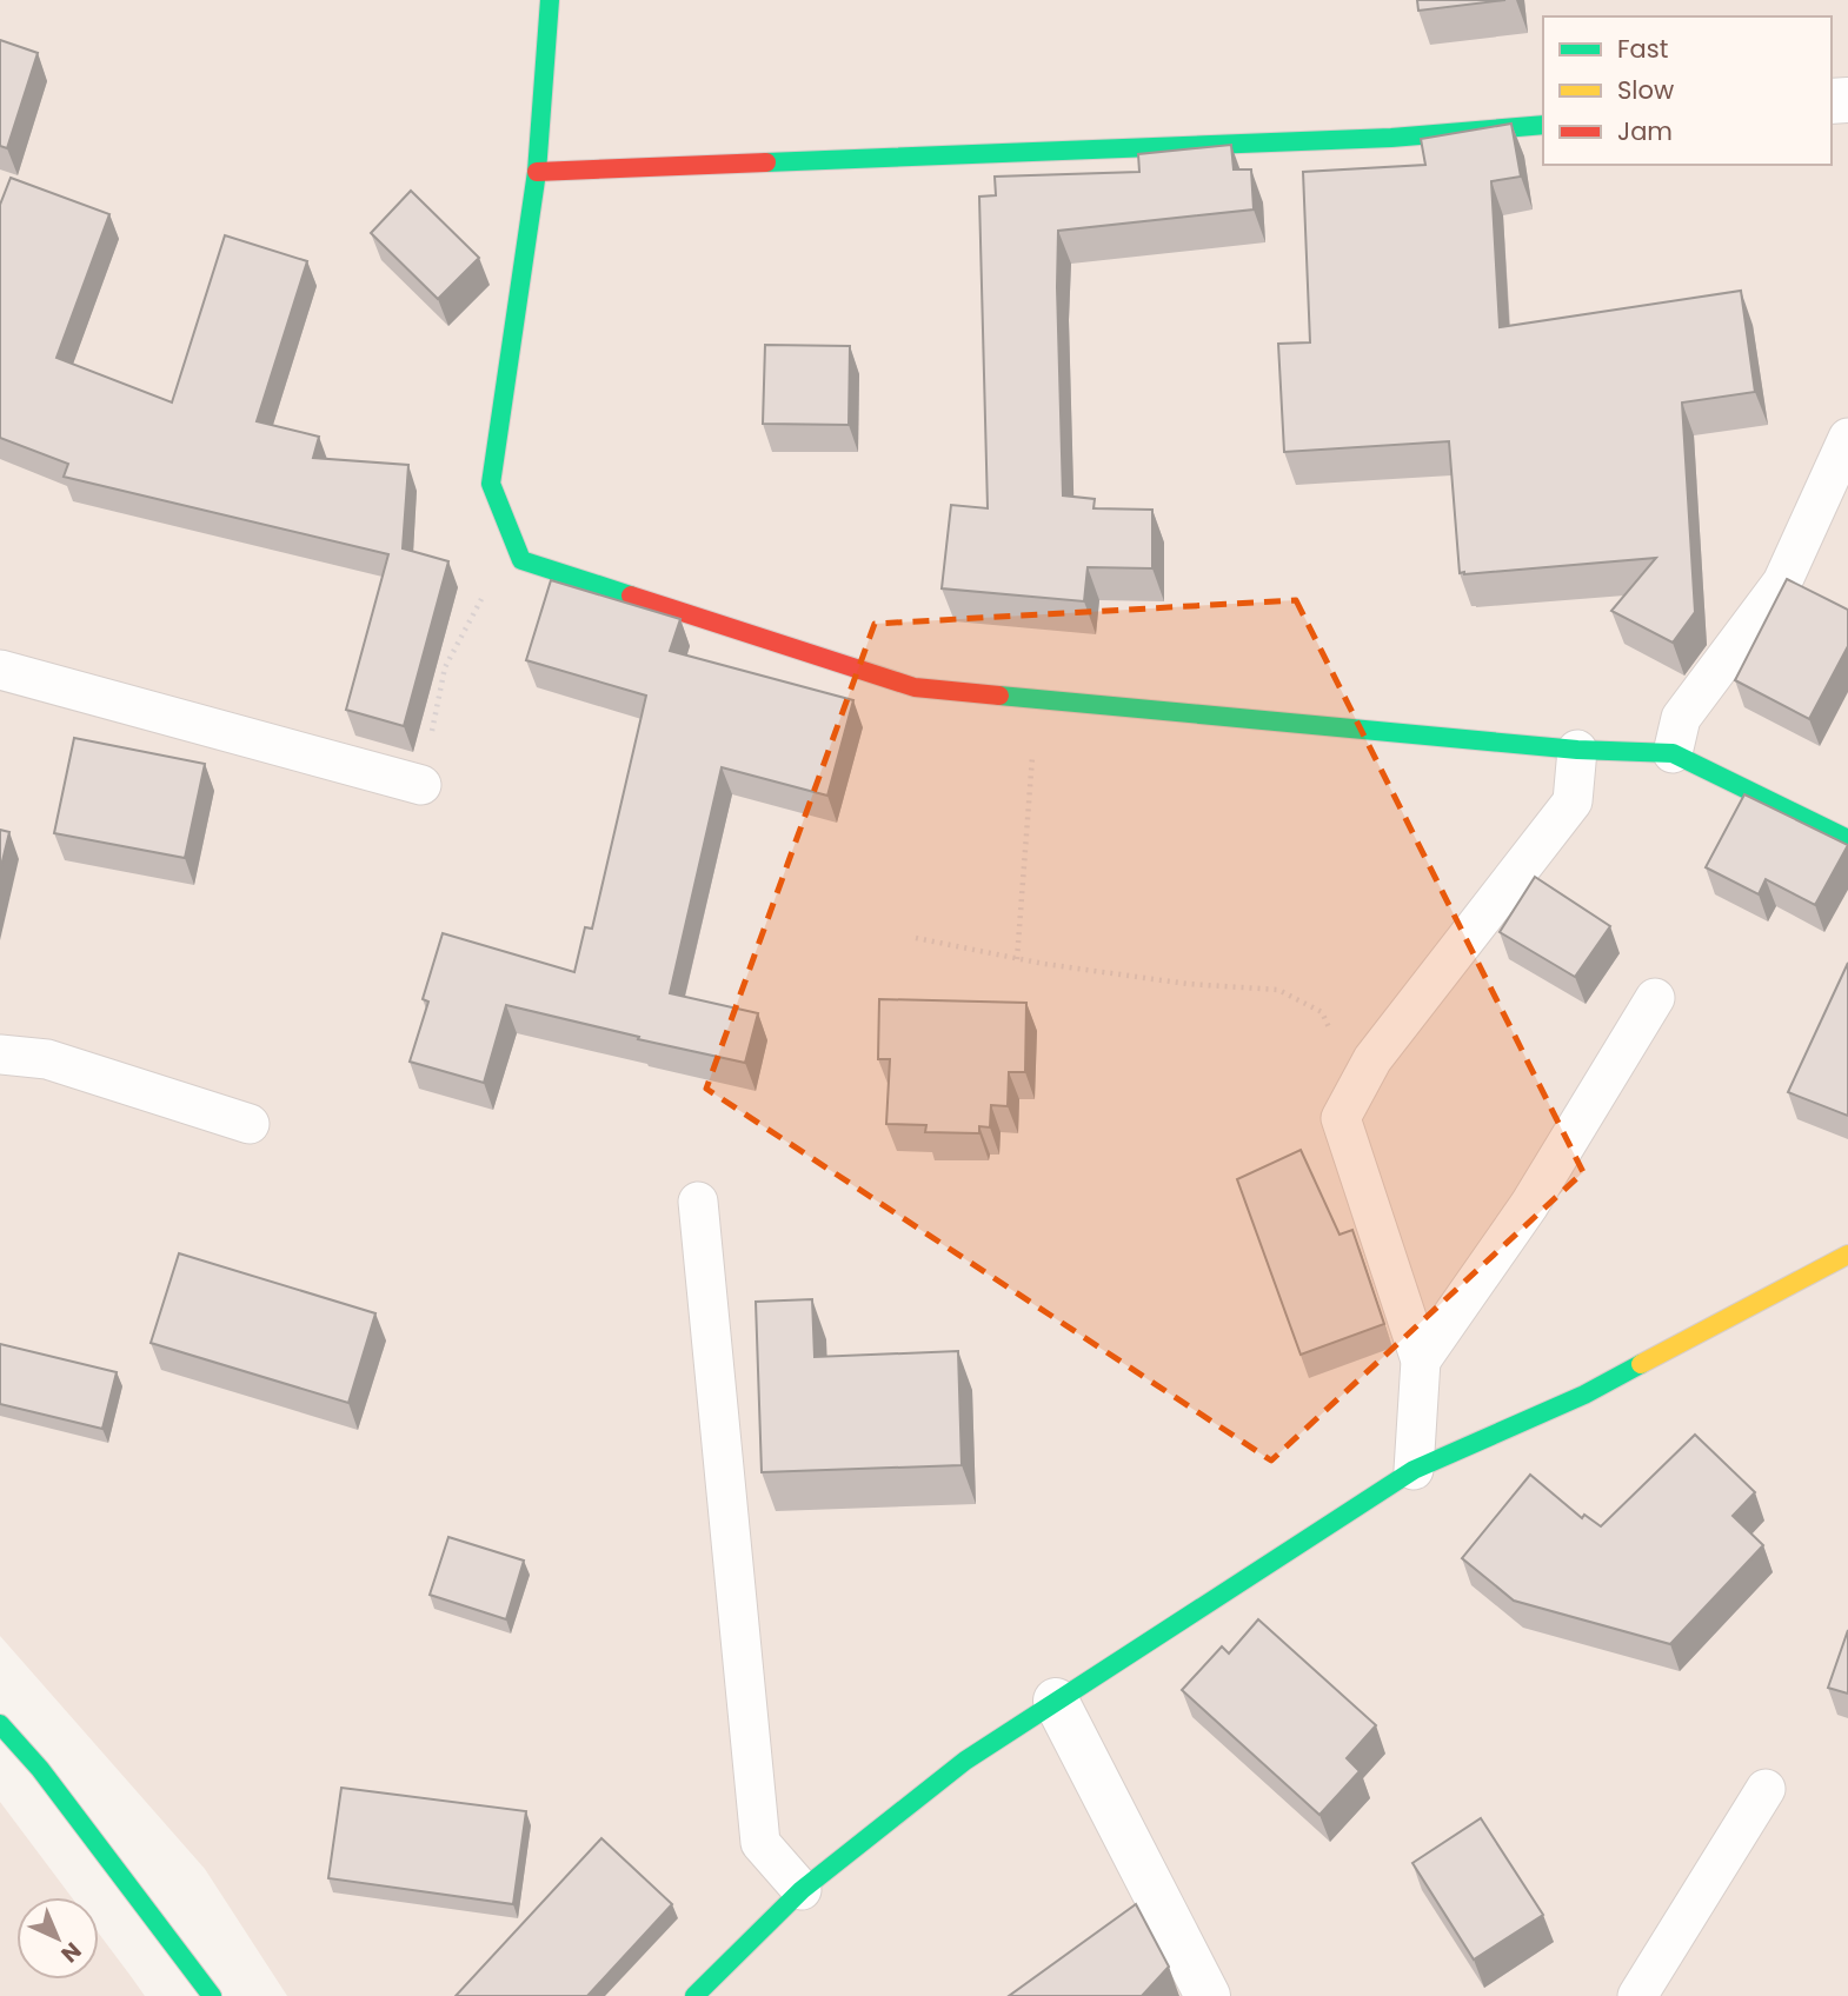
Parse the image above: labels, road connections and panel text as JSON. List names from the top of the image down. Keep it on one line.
{"legend":["Fast","Slow","Jam"],"north":"bottom right"}
